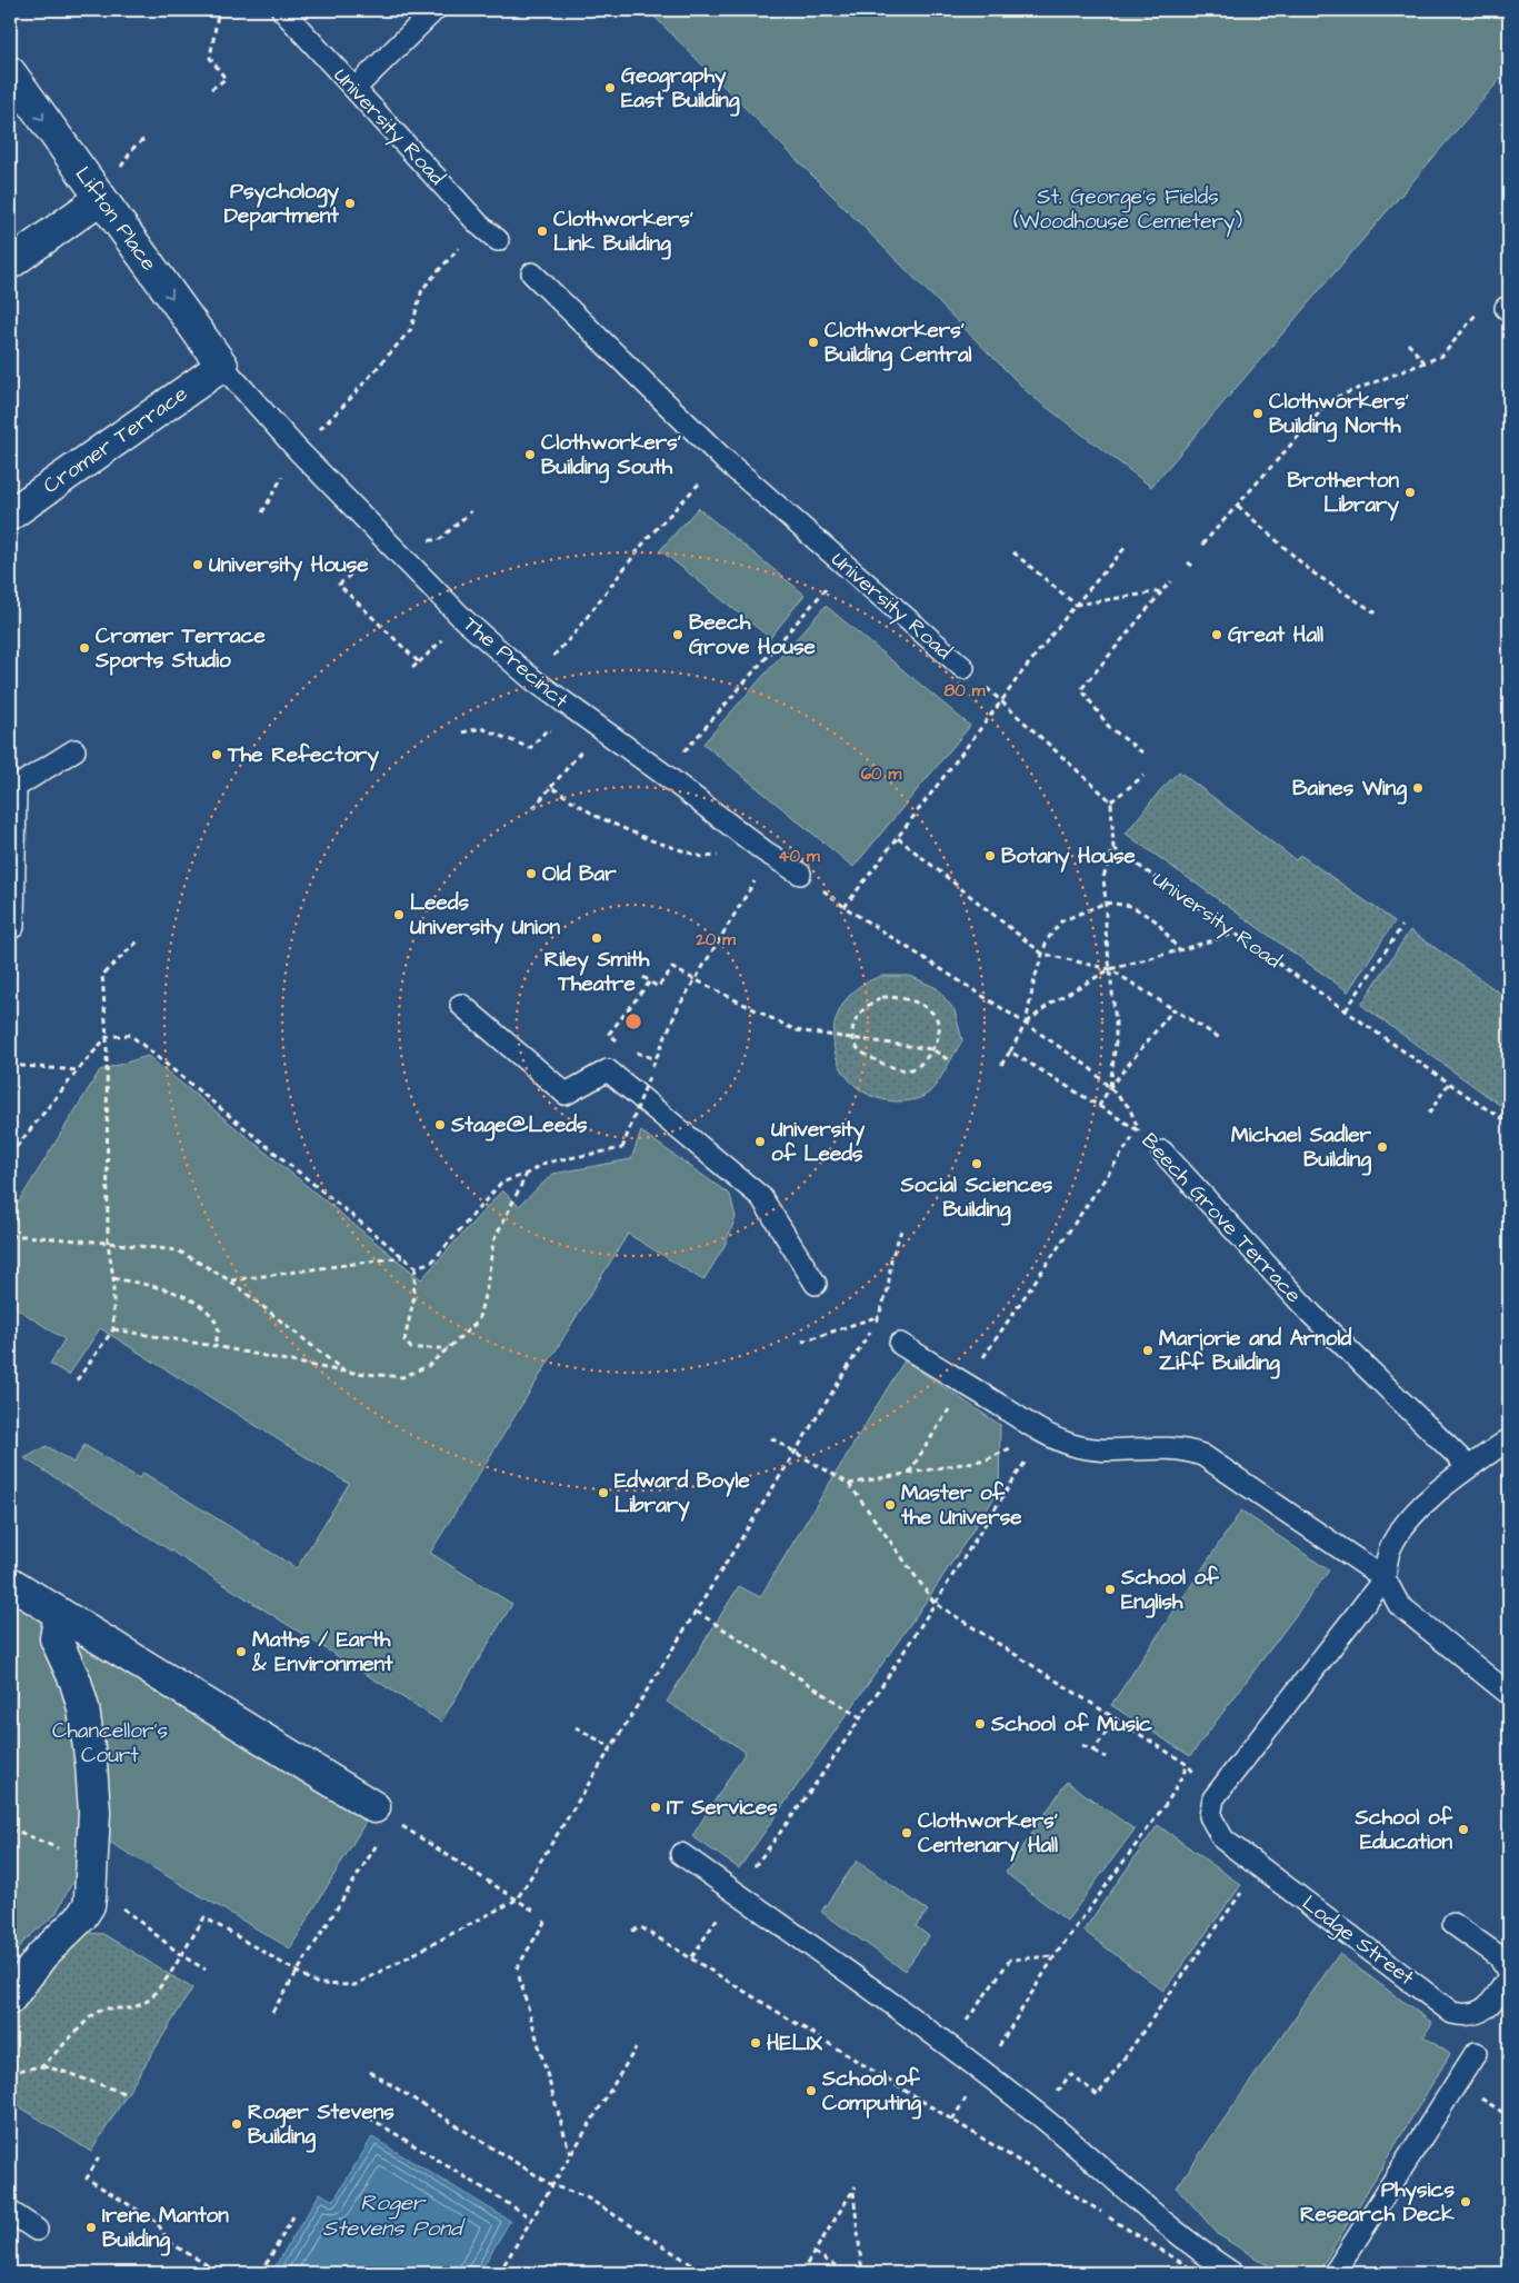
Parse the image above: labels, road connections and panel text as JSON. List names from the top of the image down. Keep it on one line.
{"streets":{"street":["Lifton Place","Cromer Terrace"],"lane":["University Road","The Precinct","Beech Grove Terrace","Lodge Street"]},"crossings":[["Lifton Place","Cromer Terrace"],["Lifton Place","The Precinct"],["Cromer Terrace","The Precinct"],["The Precinct","Beech Grove Terrace"]],"one_way":["Lifton Place"],"water":["Roger Stevens Pond"],"parks":["St. George's Fields (Woodhouse Cemetery)","Chancellor's Court"],"places":["Geography East Building","Psychology Department","Clothworkers' Link Building","Clothworkers' Building Central","Clothworkers' Building North","Clothworkers' Building South","Brotherton Library","University House","Beech Grove House","Great Hall","Cromer Terrace Sports Studio","The Refectory","Baines Wing","Botany House","Old Bar","Leeds University Union","Riley Smith Theatre","Stage@Leeds","University of Leeds","Michael Sadler Building","Social Sciences Building","Marjorie and Arnold Ziff Building","Edward Boyle Library","Master of the Universe","School of English","Maths / Earth & Environment","School of Music","IT Services","School of Education","Clothworkers' Centenary Hall","HELIX","School of Computing","Roger Stevens Building","Physics Research Deck","Irene Manton Building"],"rings":["80 m","60 m","40 m","20 m"]}
